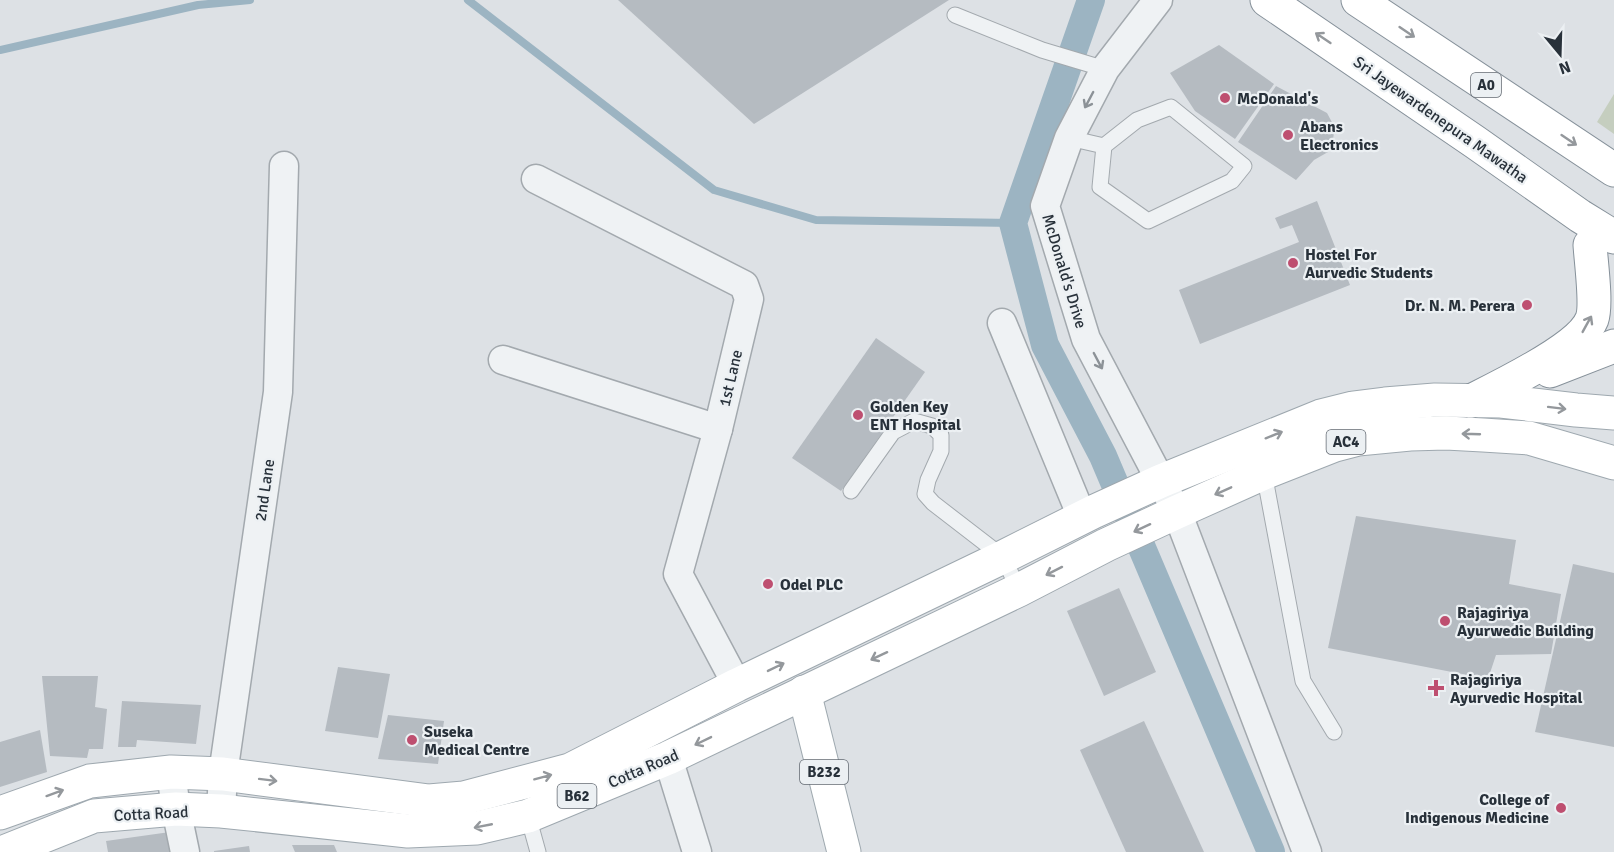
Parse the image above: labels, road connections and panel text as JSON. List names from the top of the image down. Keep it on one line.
{"streets":{"main road":["A0","Sri Jayewardenepura Mawatha","AC4","Cotta Road","B232","B62"],"street":["McDonald's Drive","1st Lane","2nd Lane"]},"crossings":[["McDonald's Drive","AC4"],["1st Lane","Cotta Road"],["AC4","Cotta Road"],["2nd Lane","Cotta Road"],["Cotta Road","B232"]],"places":{"other":["McDonald's","Abans Electronics","Hostel For Aurvedic Students","Dr. N. M. Perera","Golden Key ENT Hospital","Odel PLC","Rajagiriya Ayurwedic Building","Suseka Medical Centre","College of Indigenous Medicine"],"health":["Rajagiriya Ayurvedic Hospital"]},"north":"bottom"}
